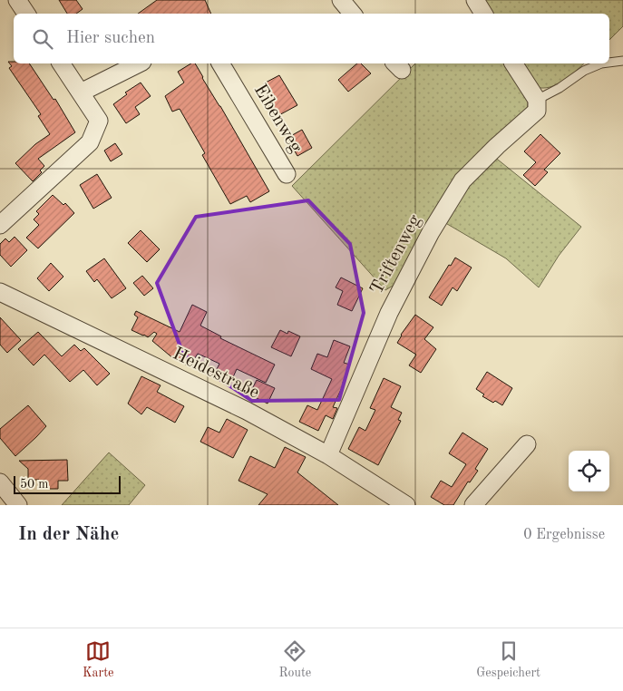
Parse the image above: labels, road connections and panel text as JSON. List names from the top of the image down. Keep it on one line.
{"streets":{"street":["Eibenweg","Triftenweg","Heidestraße"]},"crossings":[["Triftenweg","Heidestraße"]],"scale_bar":"50 m","page":{"search":"Hier suchen","scale":"50 m","heading":["In der Nähe","0 Ergebnisse"],"nav":["Karte","Route","Gespeichert"]}}
